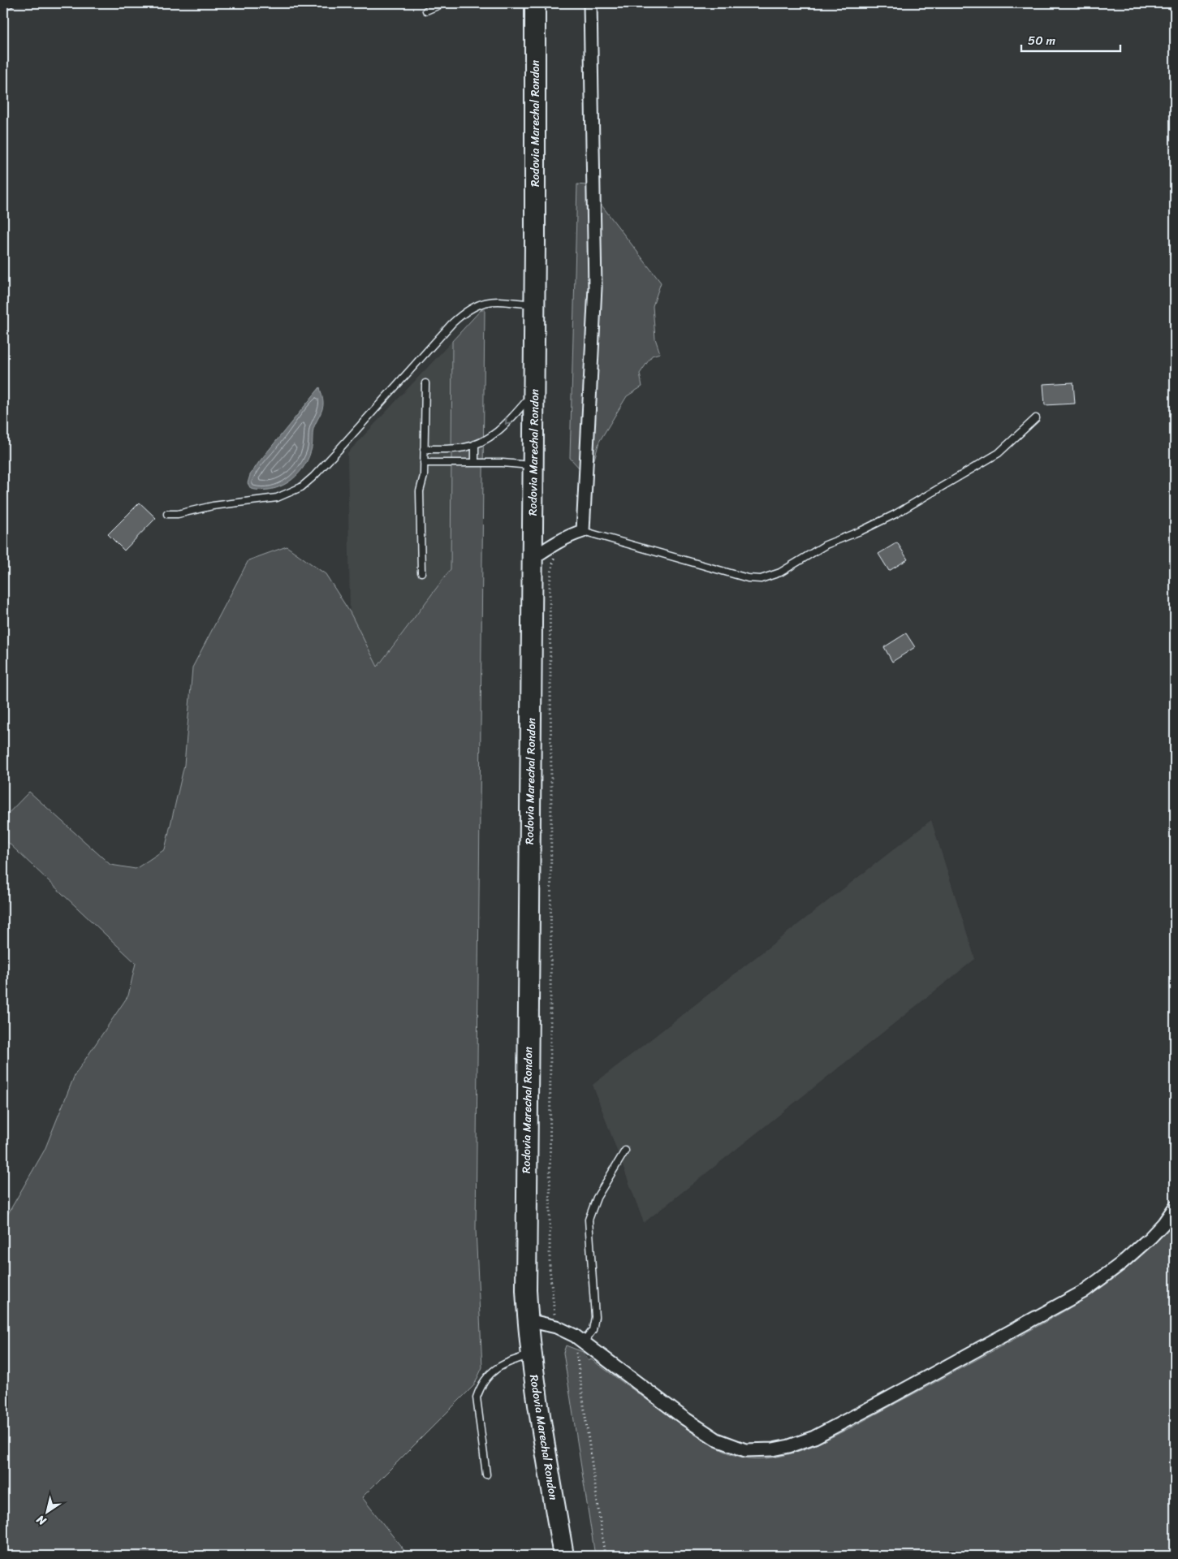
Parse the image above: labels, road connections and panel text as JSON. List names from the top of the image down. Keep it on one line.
{"streets":{"main road":["Rodovia Marechal Rondon"]},"scale_bar":"50 m","north":"bottom left"}
